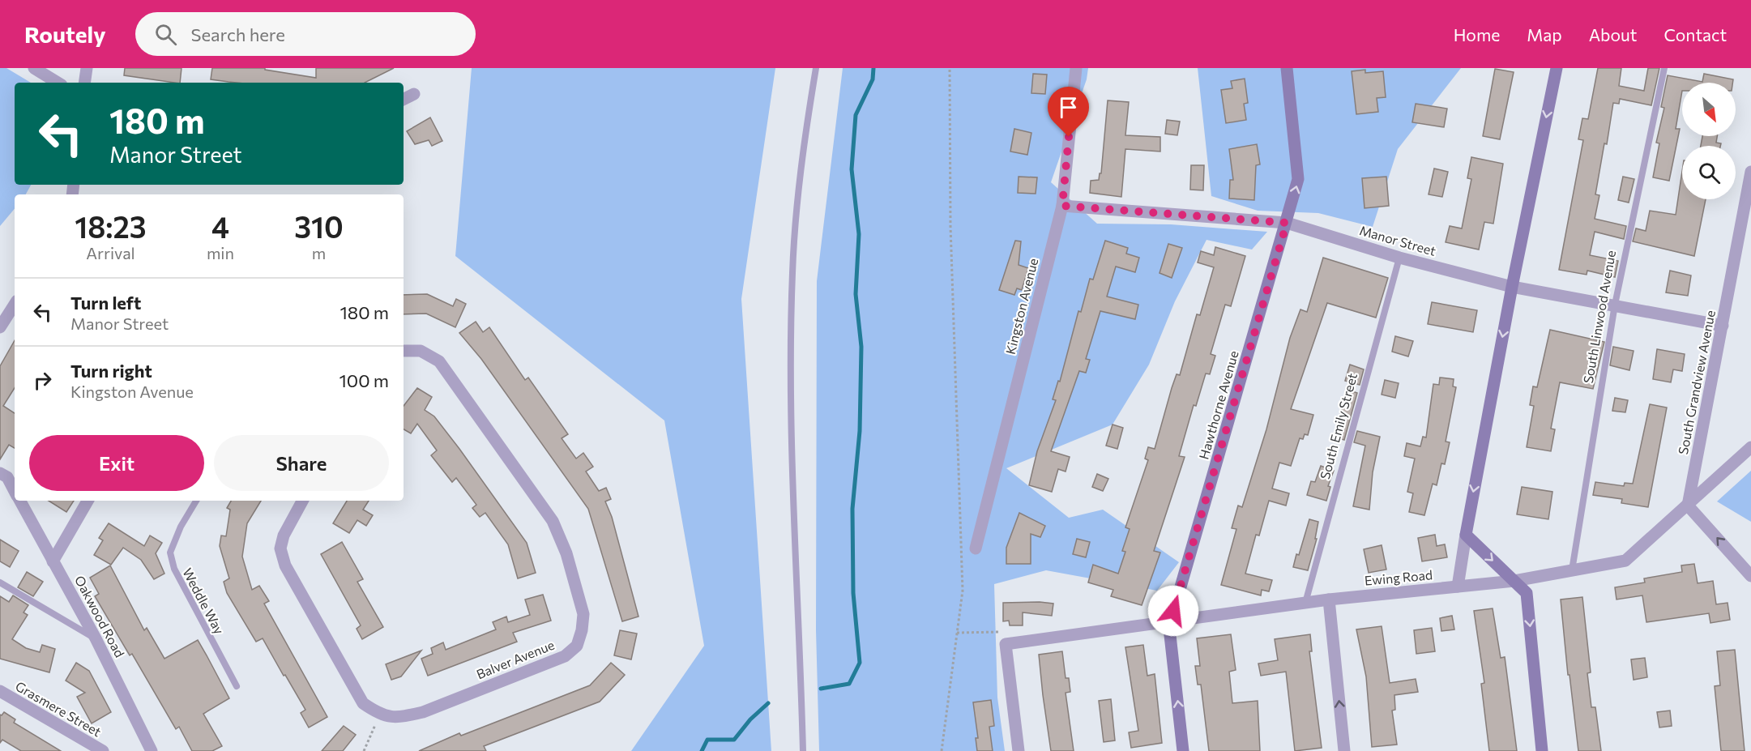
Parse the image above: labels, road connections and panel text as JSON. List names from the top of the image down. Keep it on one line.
{"streets":{"street":["Manor Street","Kingston Avenue","South Grandview Avenue","Hawthorne Avenue","Ewing Road","Oakwood Road","Balver Avenue","Grasmere Street"],"lane":["South Linwood Avenue","South Emily Street","Weddle Way"]},"crossings":[["Manor Street","Kingston Avenue"],["Manor Street","South Linwood Avenue"],["Manor Street","South Grandview Avenue"],["Manor Street","Hawthorne Avenue"],["Manor Street","South Emily Street"],["South Linwood Avenue","Ewing Road"],["South Grandview Avenue","Ewing Road"],["Hawthorne Avenue","Ewing Road"],["South Emily Street","Ewing Road"]],"one_way":["Hawthorne Avenue"],"north":"bottom right","page":{"header":"Routely","search":"Search here","nav":["Home","Map","About","Contact"],"turn":["180 m","Manor Street"],"eta":["18:23","Arrival","4","min","310","m"],"list":[{"name":"Turn left","note":"Manor Street","value":"180 m"},{"name":"Turn right","note":"Kingston Avenue","value":"100 m"}],"buttons":["Exit","Share"]}}
